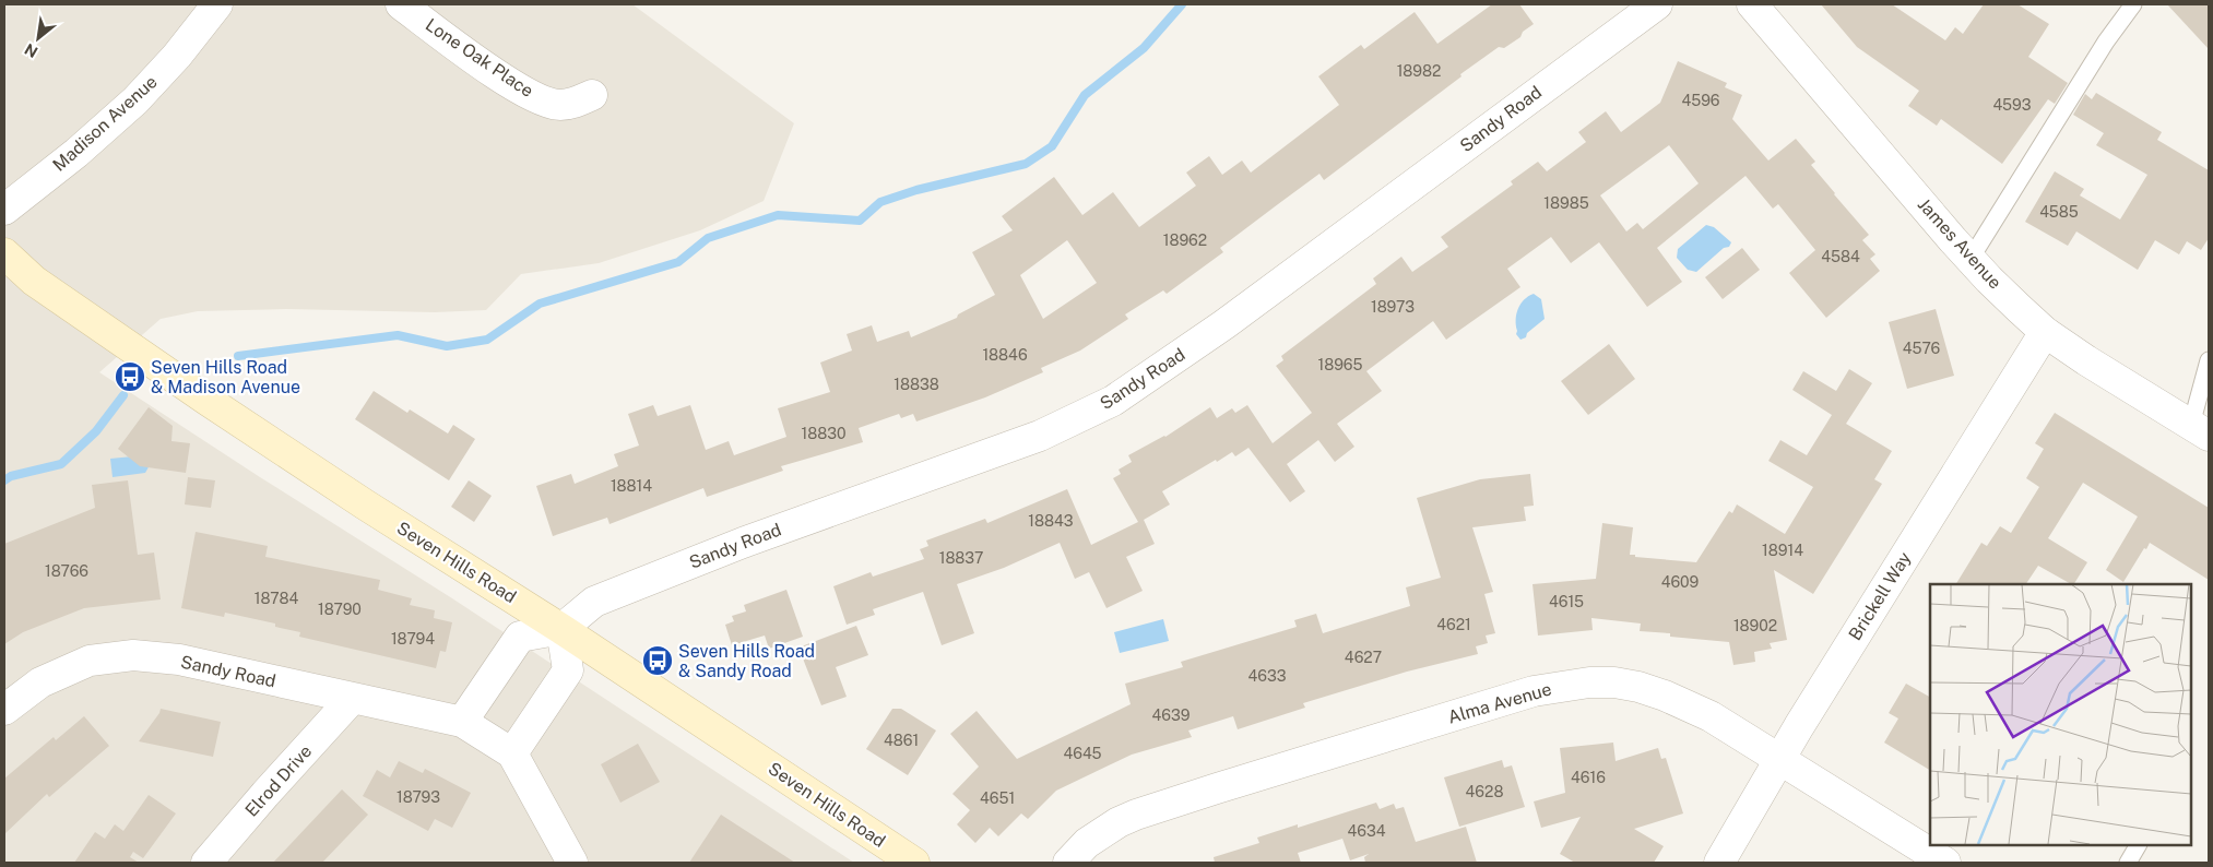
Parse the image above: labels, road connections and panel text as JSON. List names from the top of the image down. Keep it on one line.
{"streets":{"street":["Lone Oak Place","Sandy Road","Madison Avenue","James Avenue","Seven Hills Road","Brickell Way","Alma Avenue","Elrod Drive"]},"crossings":[["Sandy Road","Seven Hills Road"],["Sandy Road","Elrod Drive"],["James Avenue","Brickell Way"],["Brickell Way","Alma Avenue"]],"places":{"bus stop":["Seven Hills Road & Madison Avenue","Seven Hills Road & Sandy Road"]},"house_numbers":["18982","4596","4593","18985","4585","18962","4584","18973","4576","18846","18965","18838","18830","18814","18843","18914","18837","18766","4609","18784","4615","18790","4621","18902","18794","4627","4633","4639","4861","4645","4616","4628","18793","4651","4634"],"north":"bottom left"}
